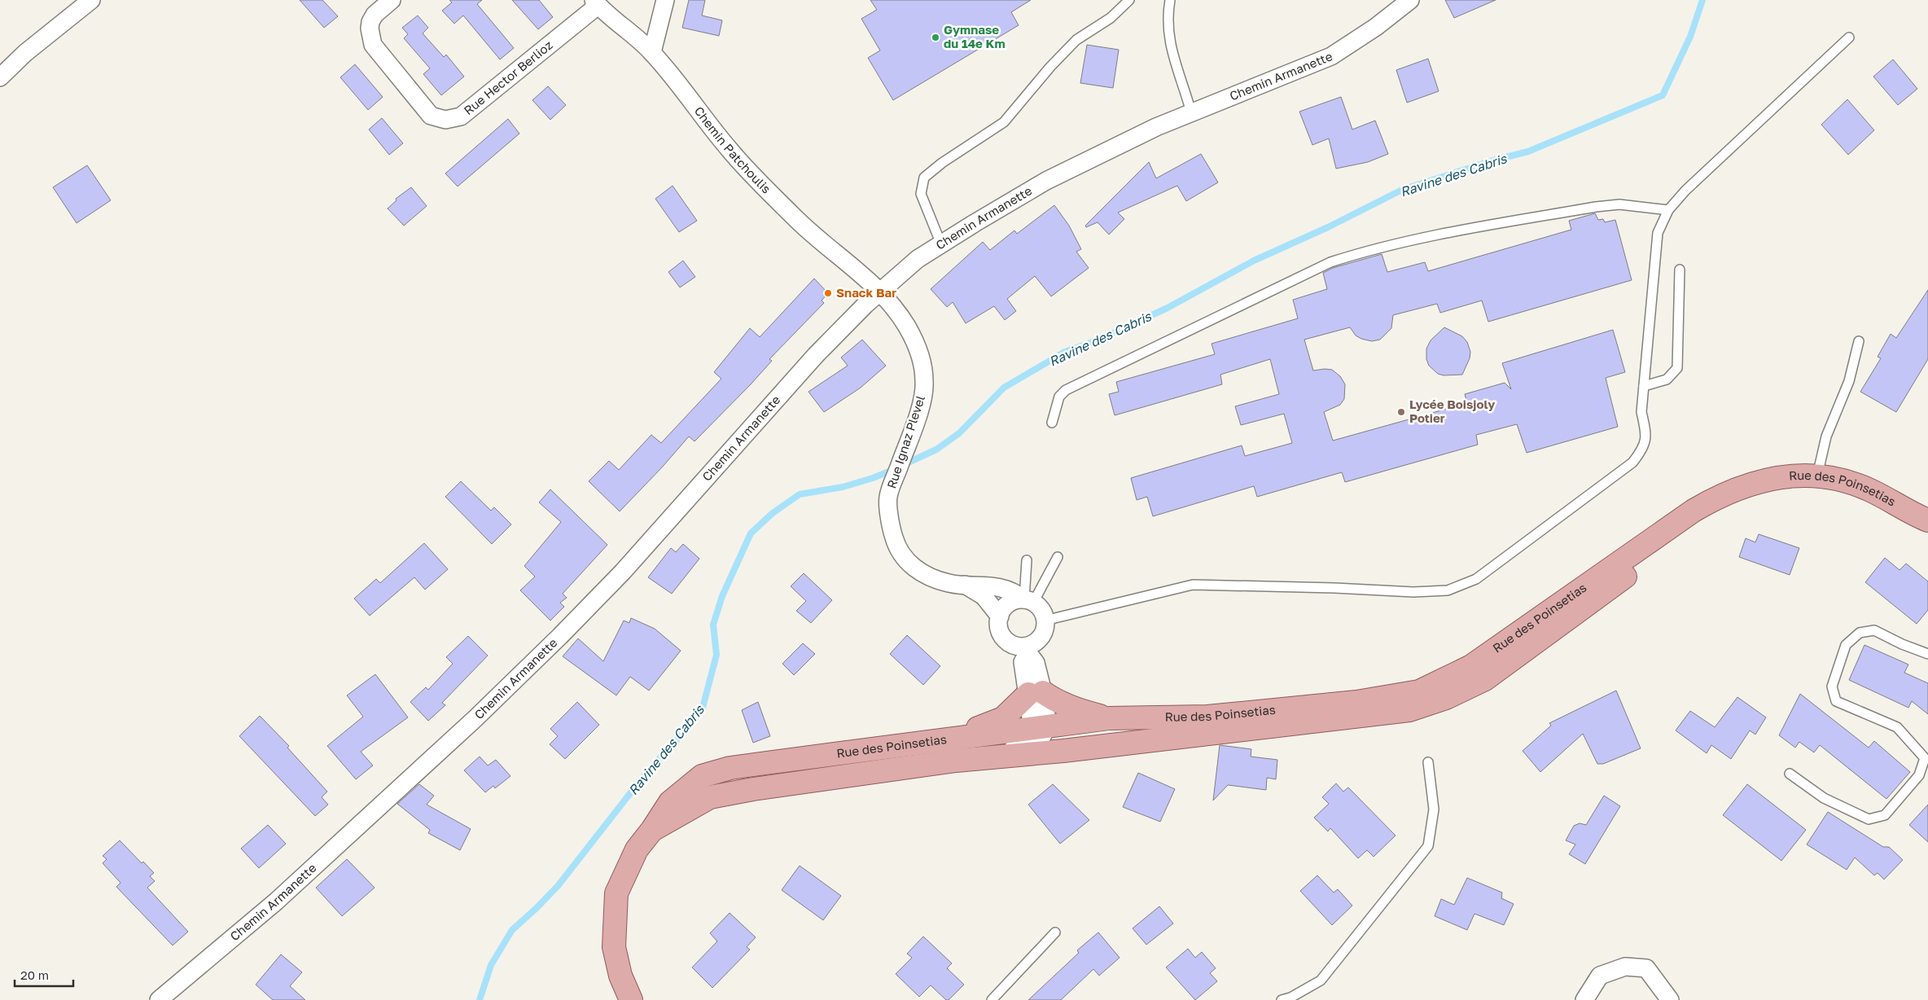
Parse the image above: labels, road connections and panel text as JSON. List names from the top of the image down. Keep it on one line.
{"streets":{"main road":["Rue des Poinsetias"],"street":["Chemin Armanette","Rue Hector Berlioz","Chemin Patchoulis","Rue Ignaz Plevel"]},"crossings":[["Chemin Armanette","Chemin Patchoulis"],["Chemin Armanette","Rue Ignaz Plevel"],["Rue Hector Berlioz","Chemin Patchoulis"],["Chemin Patchoulis","Rue Ignaz Plevel"]],"water":["Ravine des Cabris"],"places":["Gymnase du 14e Km","Snack Bar","Lycée Boisjoly Potier"],"scale_bar":"20 m"}
